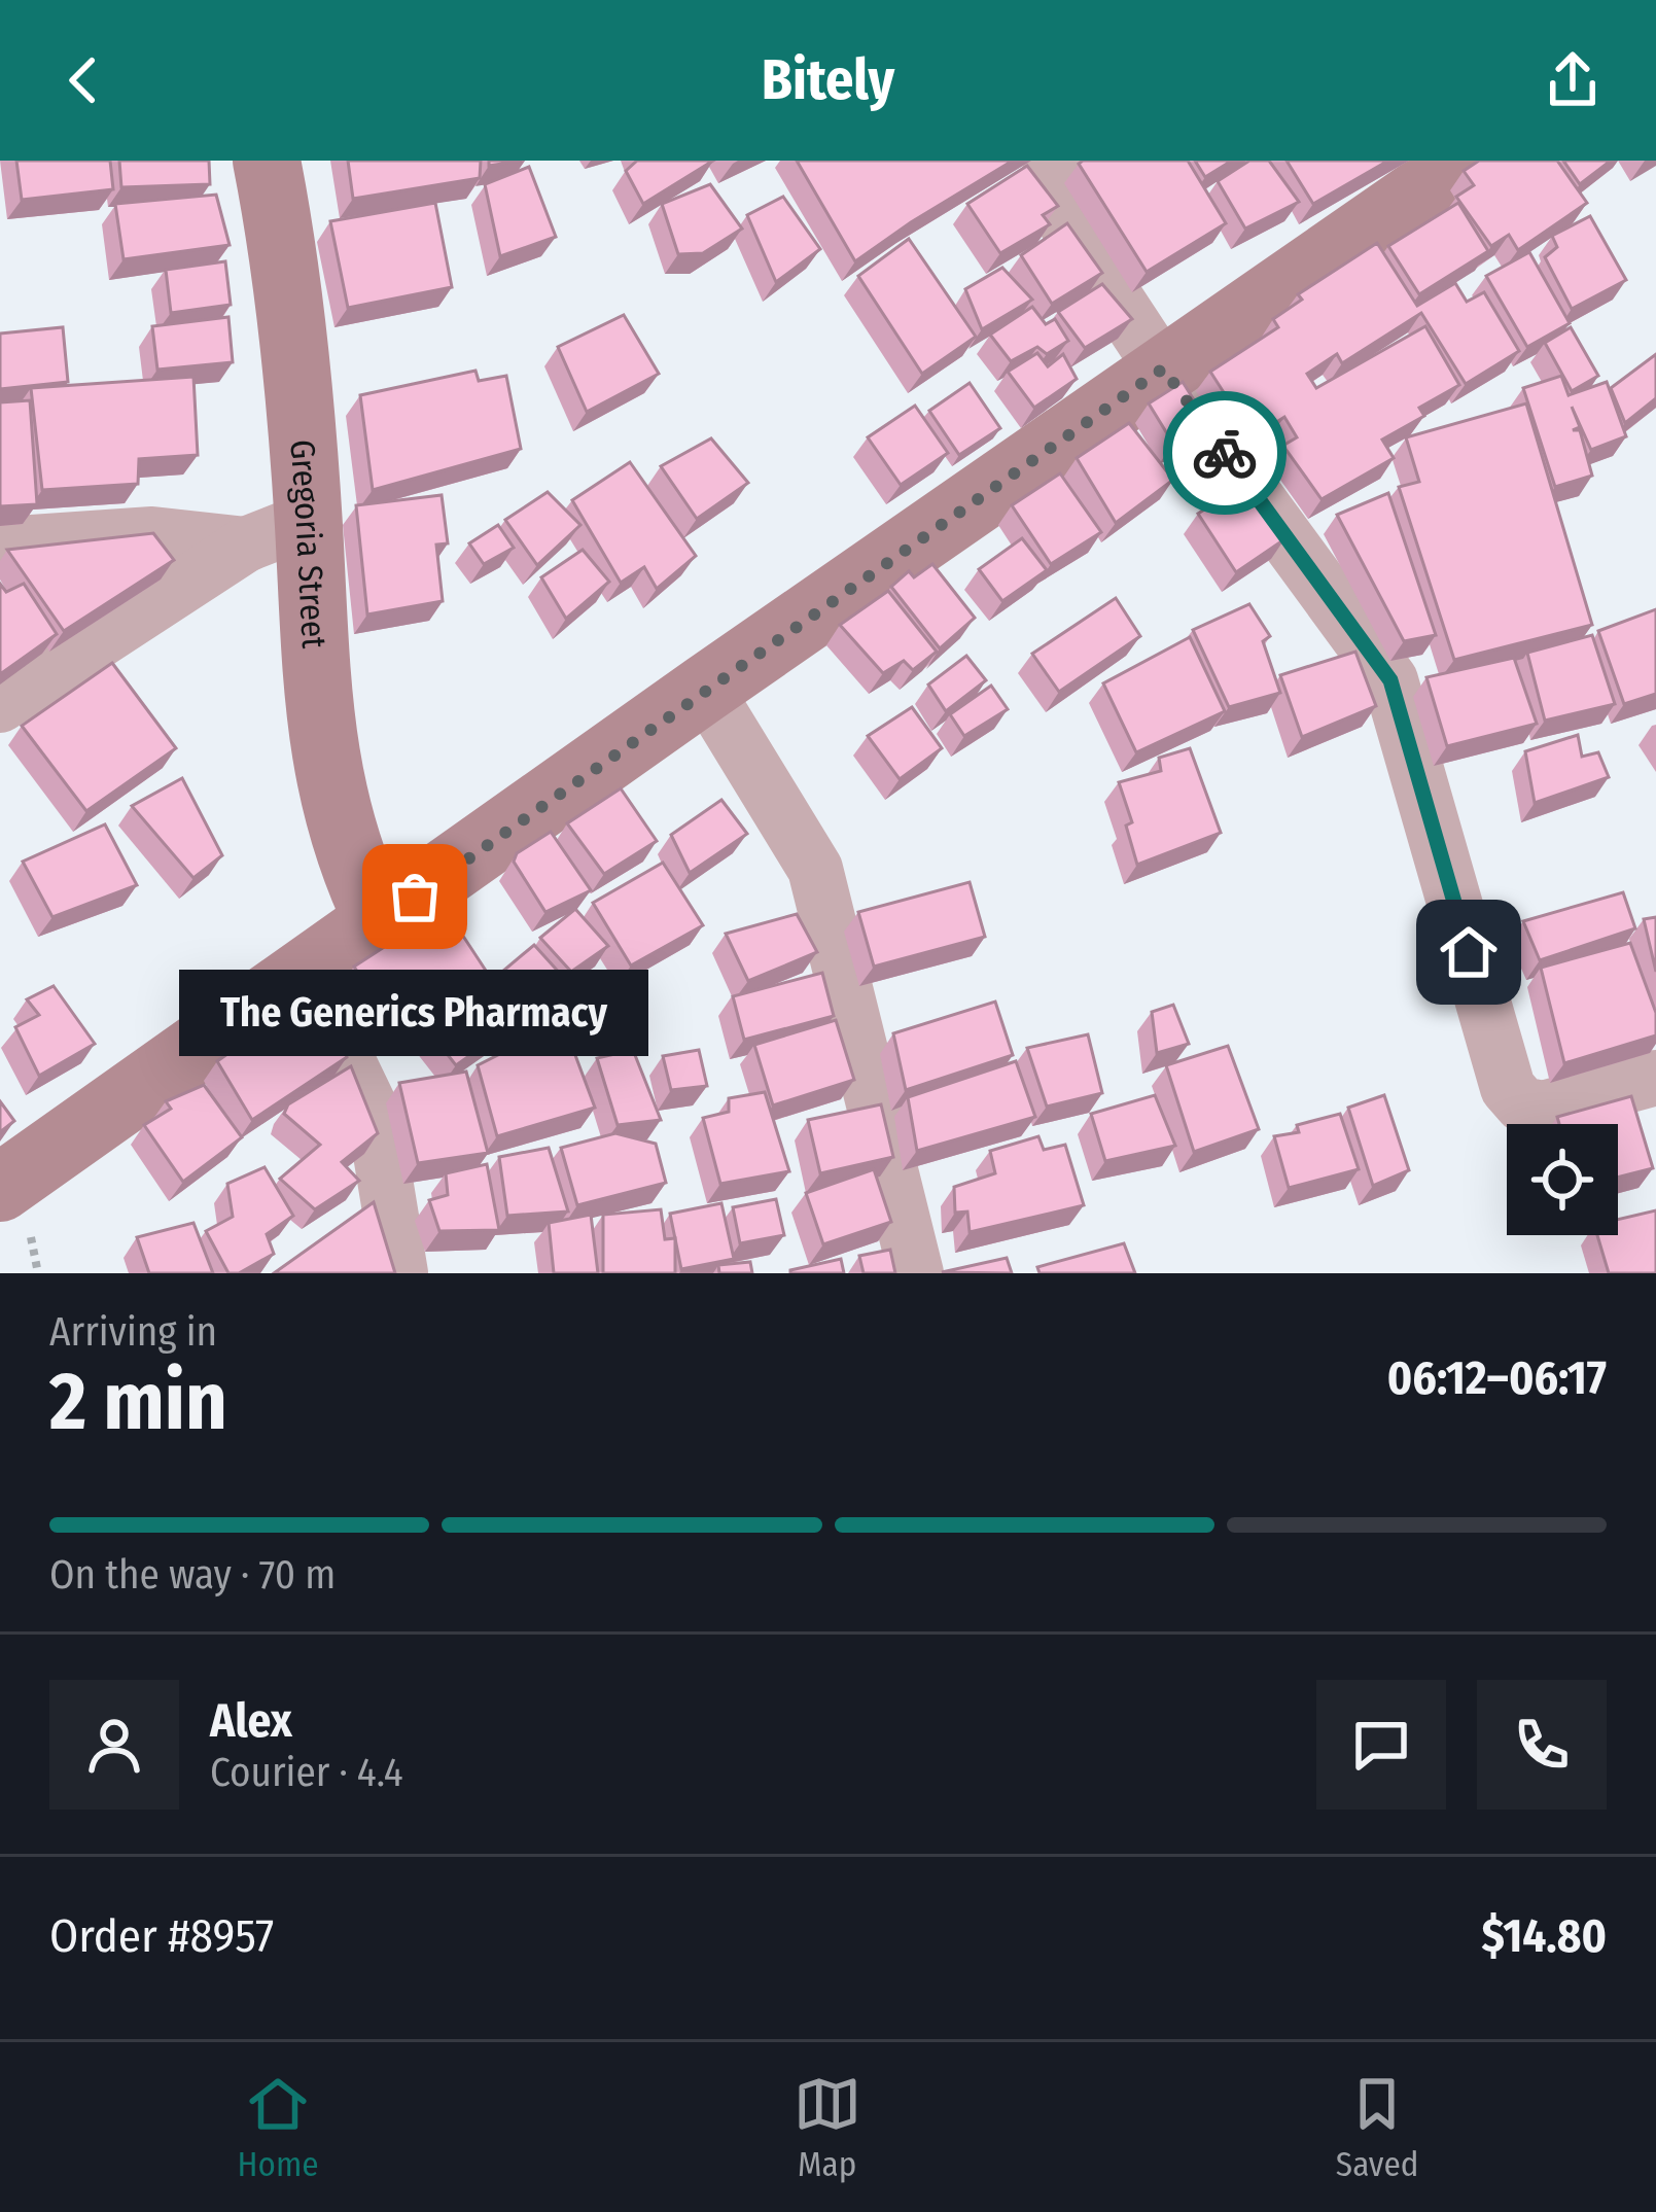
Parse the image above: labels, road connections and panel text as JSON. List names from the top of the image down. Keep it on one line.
{"streets":{"street":["Gregoria Street"]},"places":["The Generics Pharmacy"],"page":{"header":"Bitely","bubble":"The Generics Pharmacy","heading":["2 min","Arriving in","06:12–06:17"],"panel":["Alex","Courier · 4.4","Order #8957","$14.80"],"bar":"On the way · 70 m","tabs":["Home","Map","Saved"]}}
